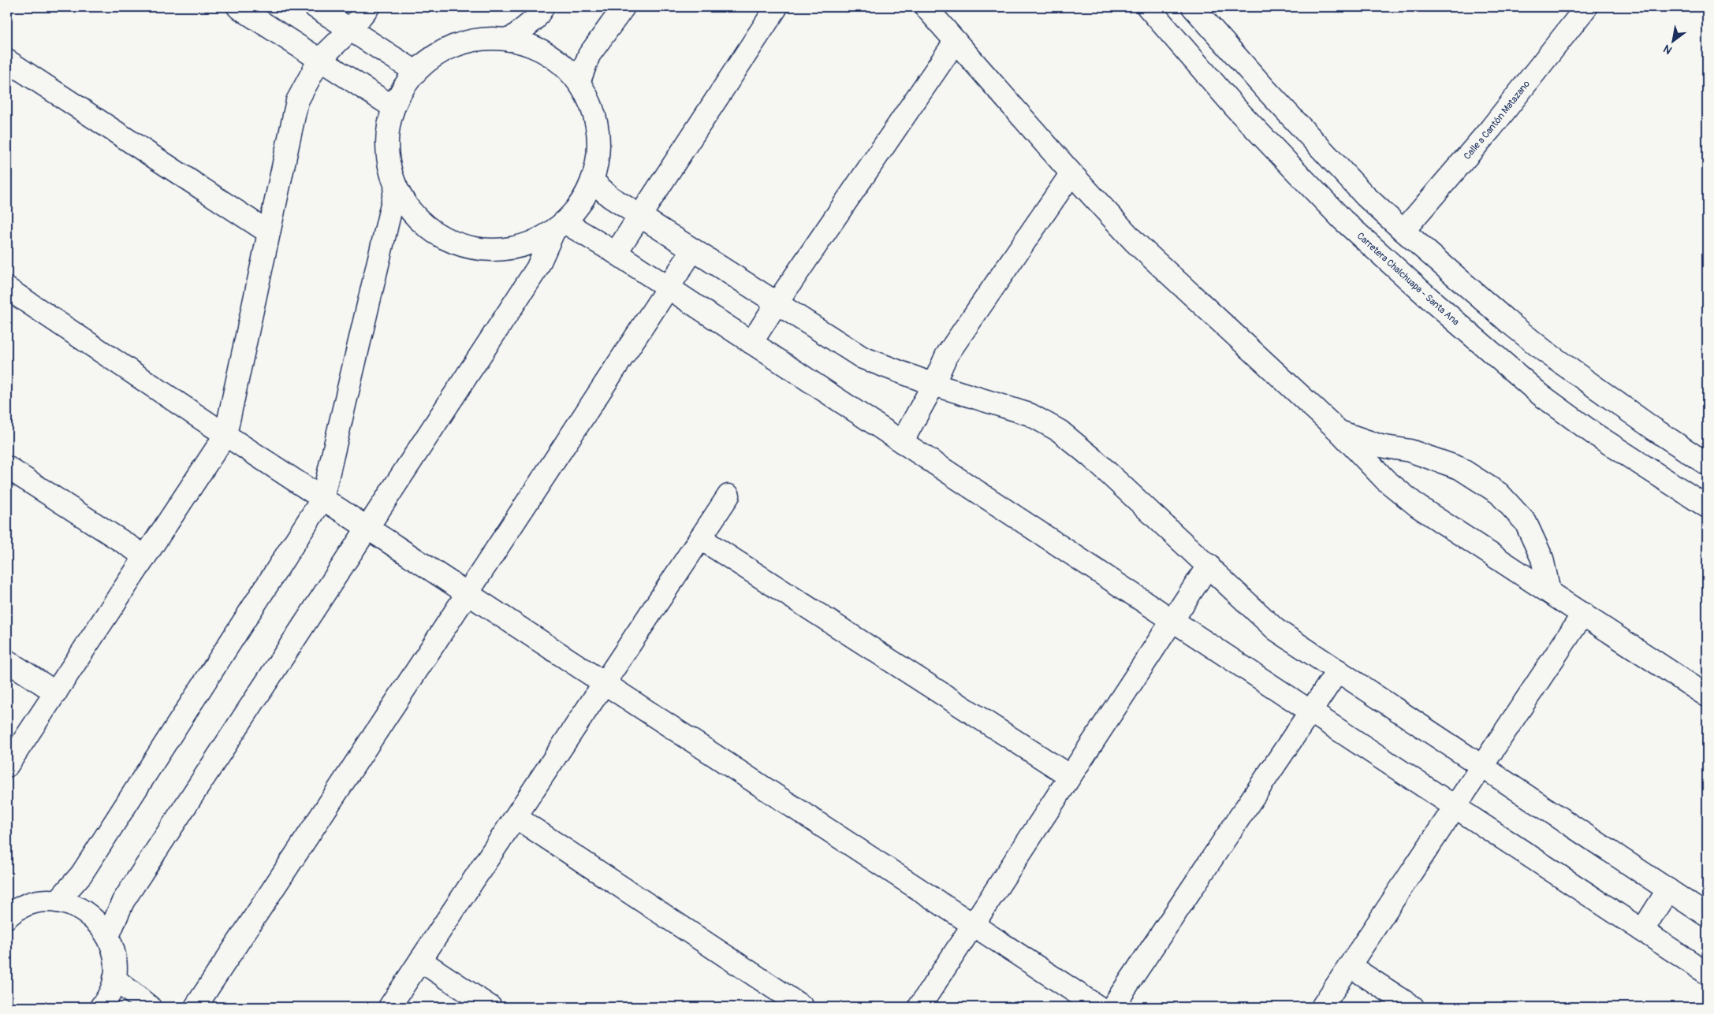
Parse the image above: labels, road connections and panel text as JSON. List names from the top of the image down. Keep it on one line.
{"streets":{"main road":["Calle a Cantón Matazano","Carretera Chalchuapa - Santa Ana"]},"north":"bottom left"}
